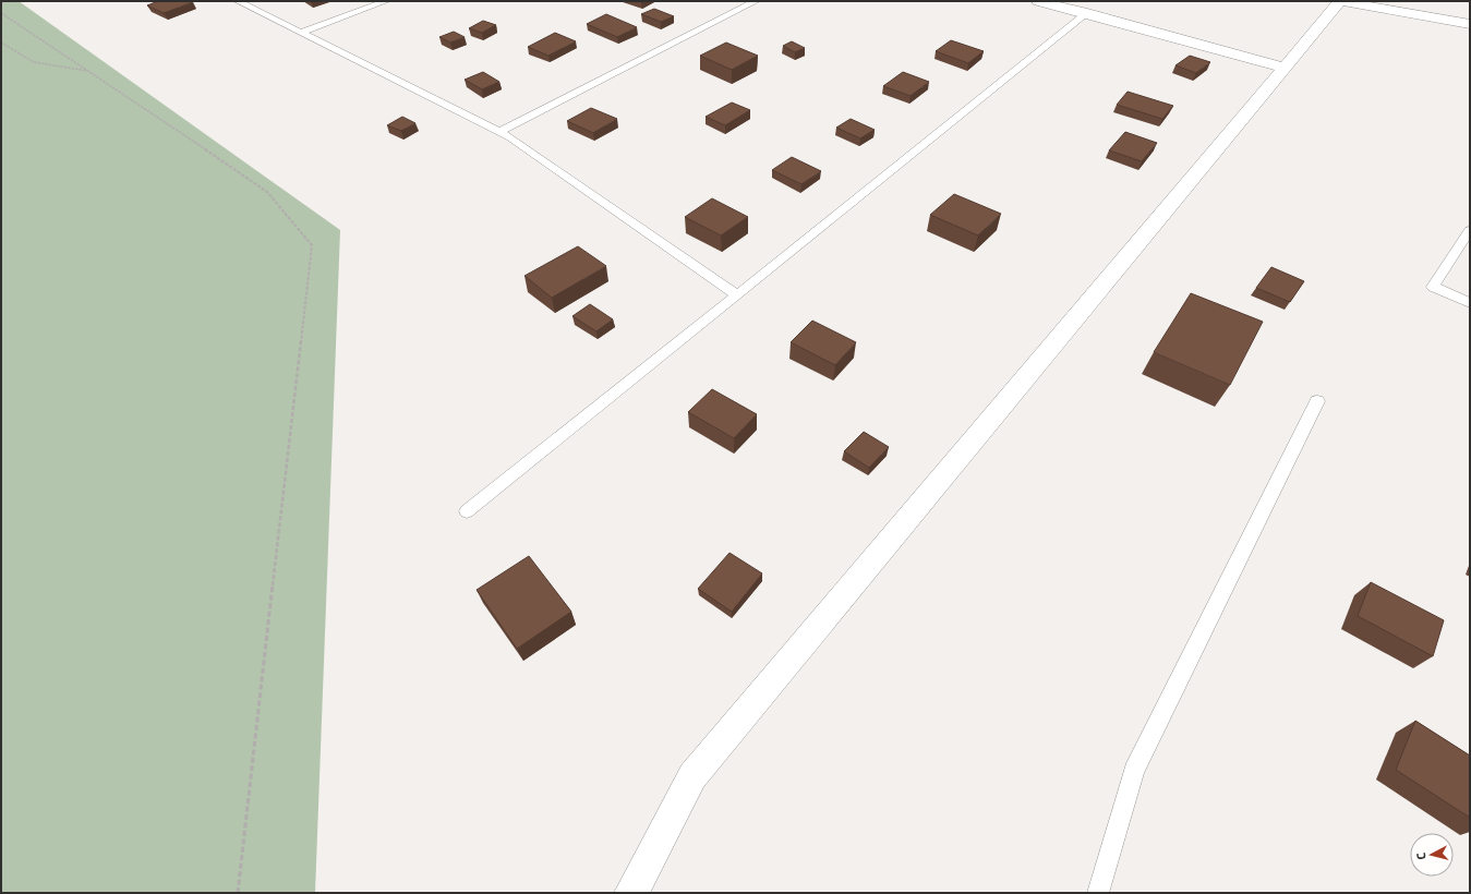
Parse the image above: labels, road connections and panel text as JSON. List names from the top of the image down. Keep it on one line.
{"north":"left"}
